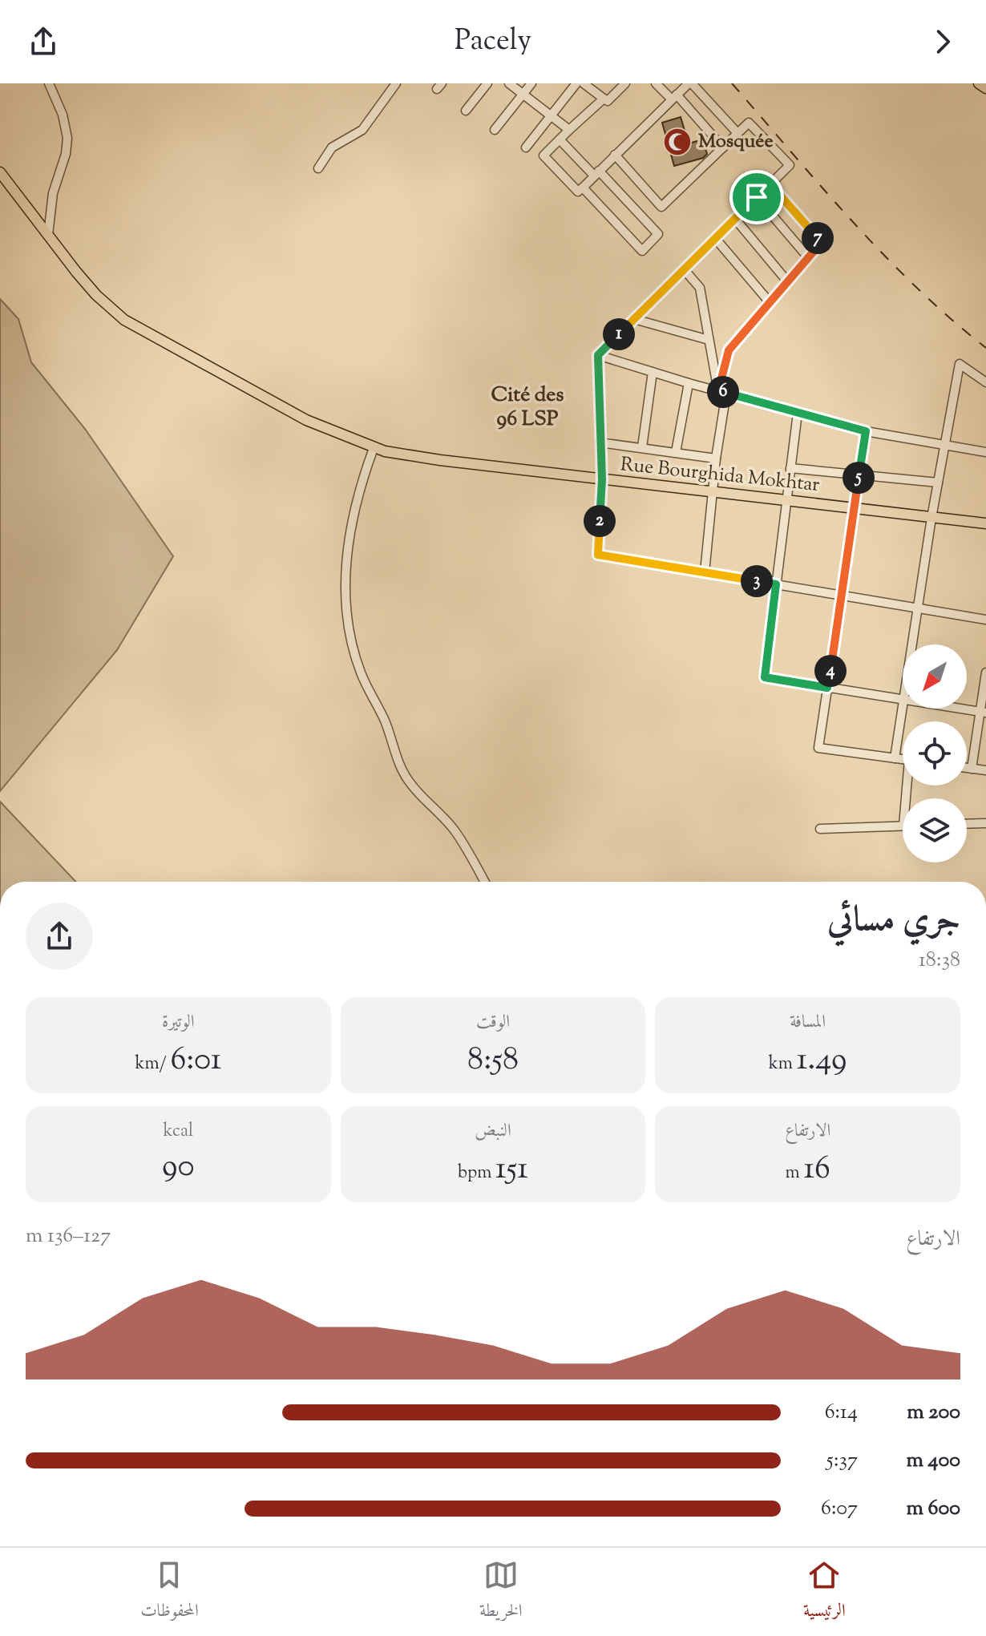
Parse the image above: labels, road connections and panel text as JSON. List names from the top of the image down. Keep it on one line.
{"streets":{"main road":["Rue Bourghida Mokhtar"]},"districts":["Cité des 96 LSP"],"places":{"mosque":["Mosquée"]},"north":"bottom left","page":{"header":"Pacely","pins":["7","1","6","5","2","3","4"],"heading":["جري مسائي","18:38"],"stats":[["المسافة","1.49 km"],["الوقت","8:58"],["الوتيرة","6:01 /km"],["الارتفاع","16 m"],["النبض","151 bpm"],["kcal","90"]],"chart":["الارتفاع","127–136 m"],"list":[{"name":"200 m","note":"6:14"},{"name":"400 m","note":"5:37"},{"name":"600 m","note":"6:07"}],"tabs":["الرئيسية","الخريطة","المحفوظات"]}}
